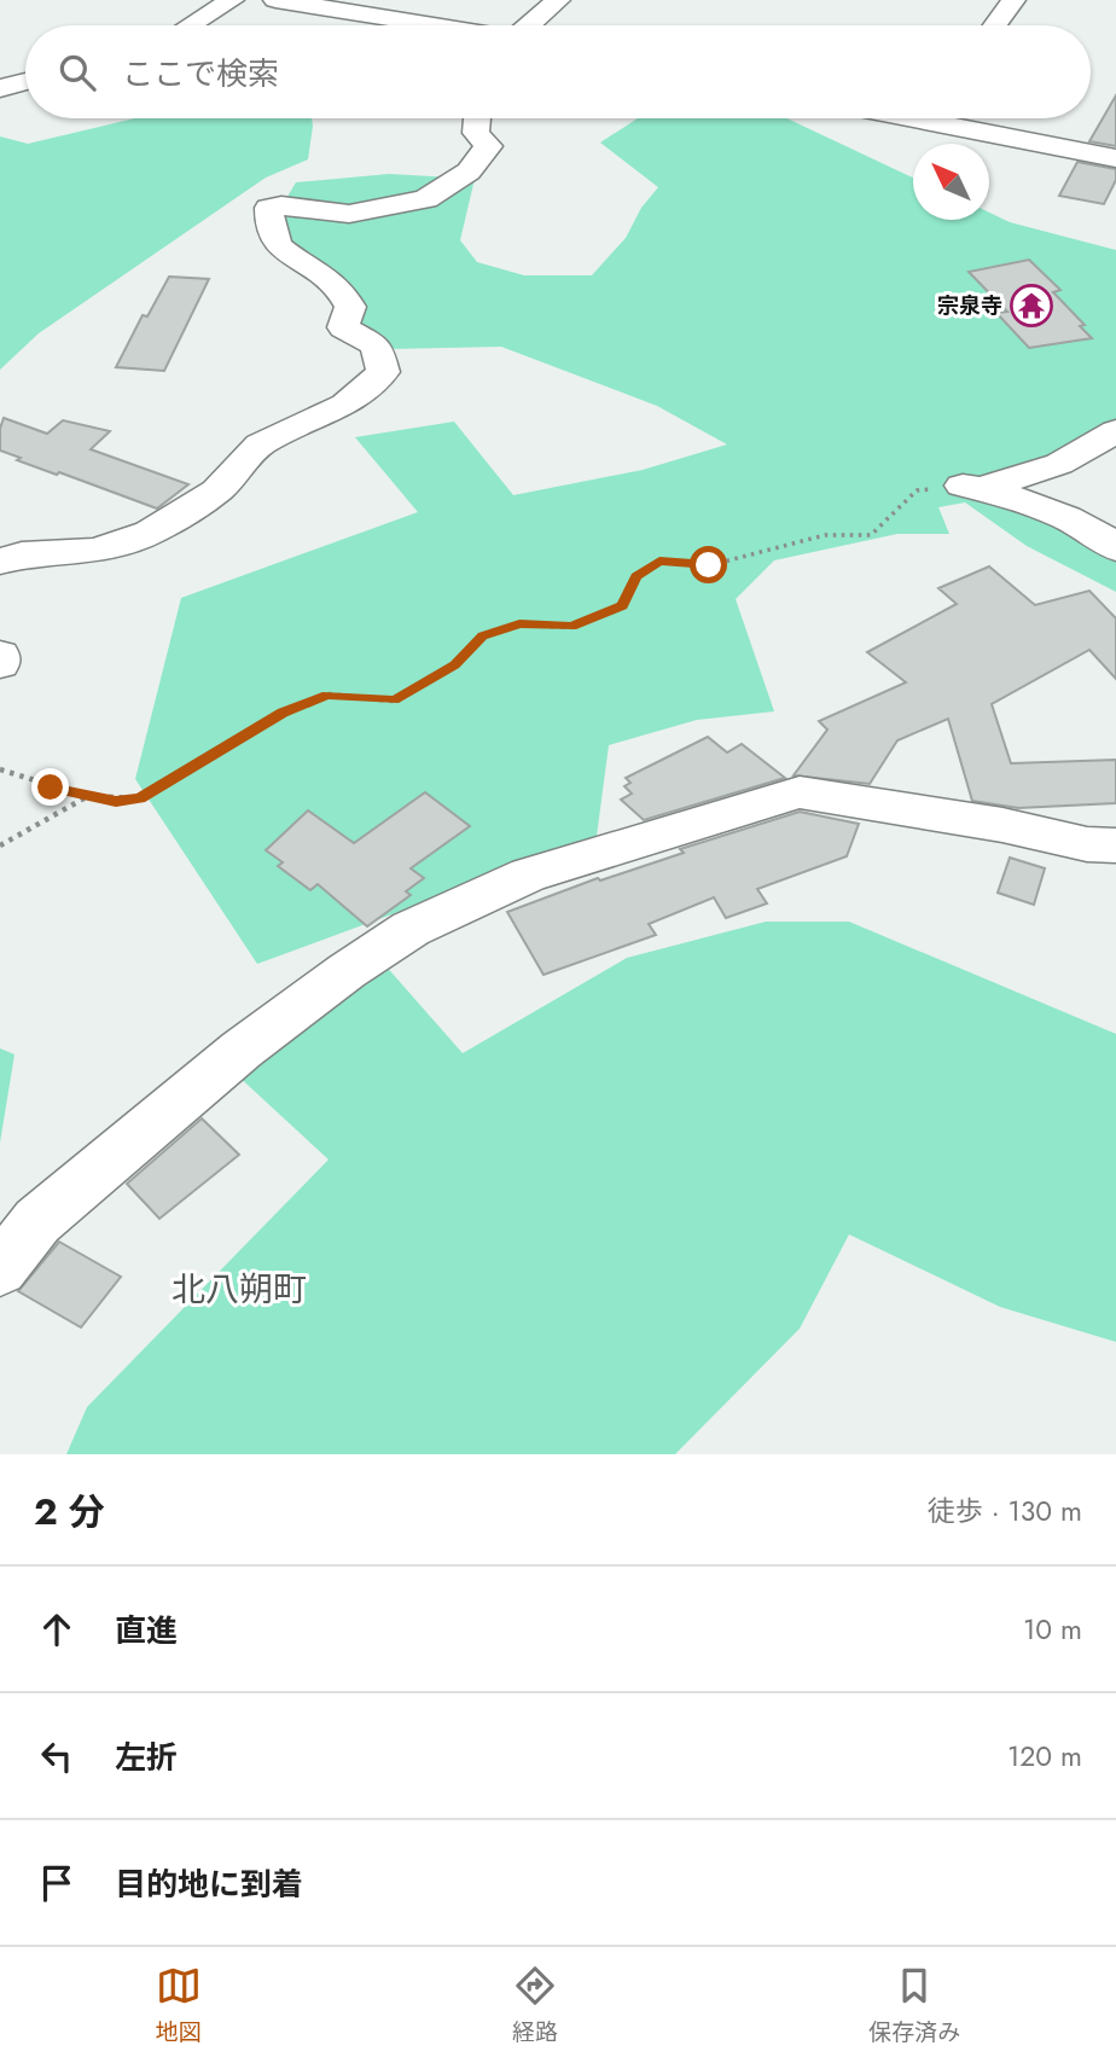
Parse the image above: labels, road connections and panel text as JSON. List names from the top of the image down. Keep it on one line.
{"districts":["北八朔町"],"places":{"temple":["宗泉寺"]},"north":"top left","page":{"search":"ここで検索","heading":["2 分","徒歩 · 130 m"],"list":[["直進","10 m"],["左折","120 m"],"目的地に到着"],"nav":["地図","経路","保存済み"]}}
